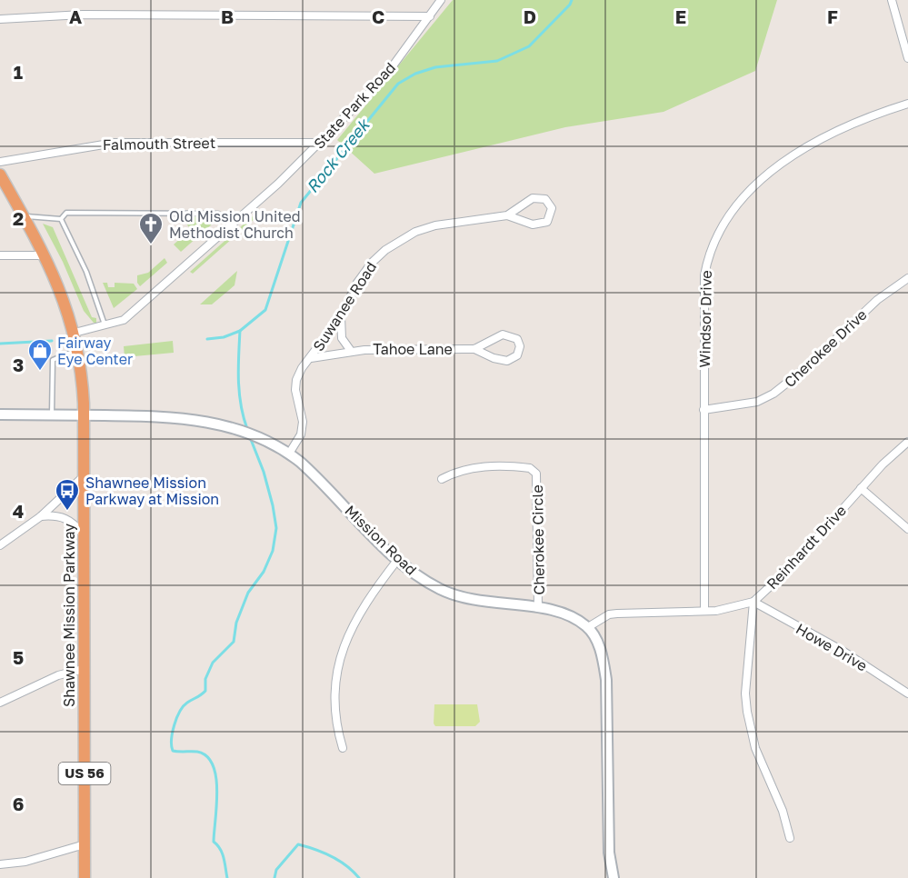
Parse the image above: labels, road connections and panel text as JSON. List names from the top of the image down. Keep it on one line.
{"streets":{"highway":["Shawnee Mission Parkway","US 56"],"main road":["Mission Road"],"street":["State Park Road","Falmouth Street","Suwanee Road","Windsor Drive","Cherokee Drive","Tahoe Lane","Cherokee Circle","Reinhardt Drive","Howe Drive"]},"crossings":[["State Park Road","Falmouth Street"],["State Park Road","Shawnee Mission Parkway"],["Suwanee Road","Tahoe Lane"],["Suwanee Road","Mission Road"],["Windsor Drive","Cherokee Drive"],["Windsor Drive","Reinhardt Drive"],["Mission Road","Cherokee Circle"],["Mission Road","Reinhardt Drive"],["Mission Road","Shawnee Mission Parkway"],["Reinhardt Drive","Howe Drive"]],"water":["Rock Creek"],"places":{"church":["Old Mission United Methodist Church"],"shop":["Fairway Eye Center"],"bus stop":["Shawnee Mission Parkway at Mission"]},"grid":{"columns":["A","B","C","D","E","F"],"rows":["1","2","3","4","5","6"]}}
